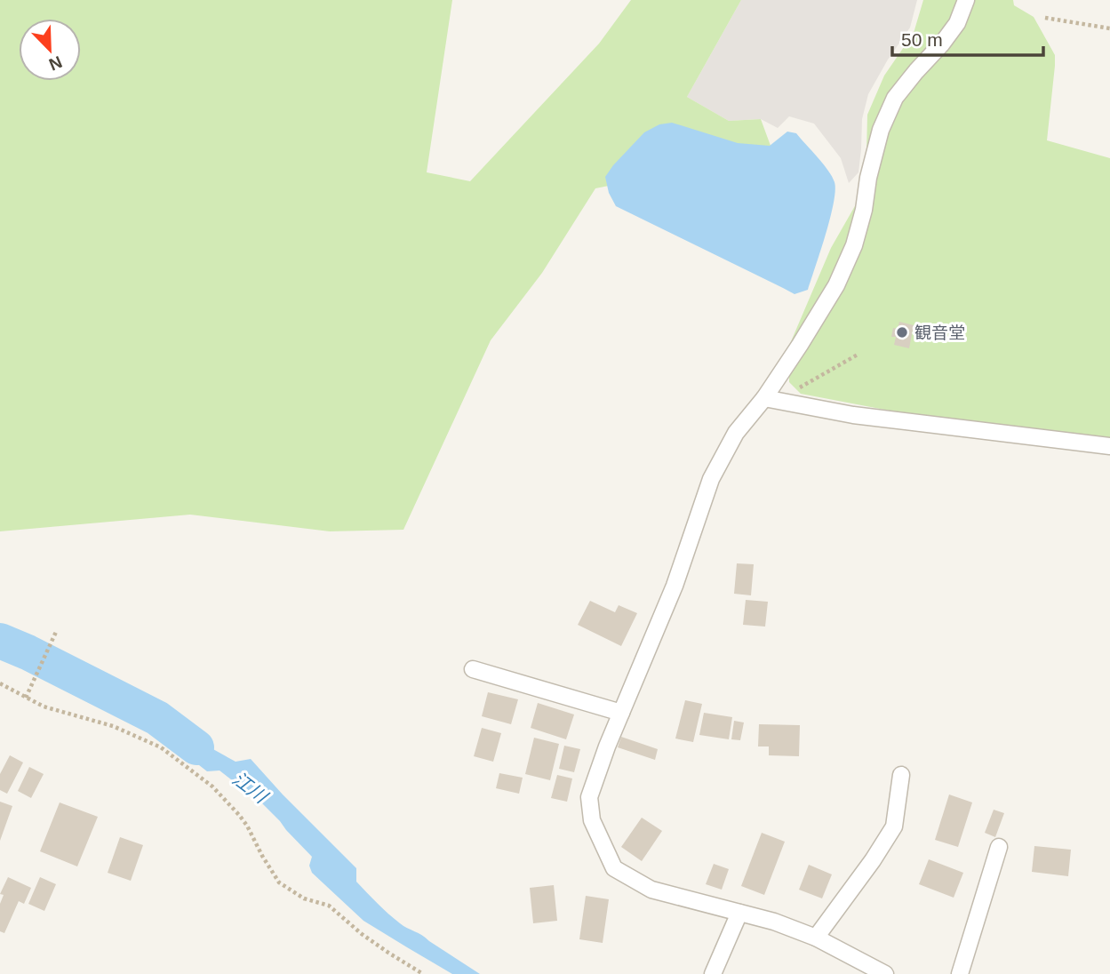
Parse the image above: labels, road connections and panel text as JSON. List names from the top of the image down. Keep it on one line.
{"water":["江川"],"places":["観音堂"],"scale_bar":"50 m","north":"bottom right"}
